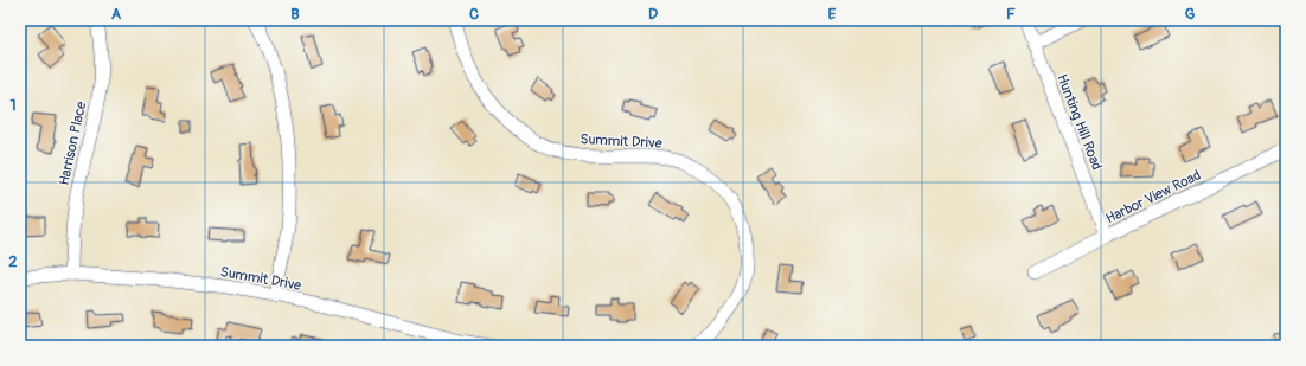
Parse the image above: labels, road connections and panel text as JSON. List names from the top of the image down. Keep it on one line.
{"streets":{"street":["Hunting Hill Road","Summit Drive","Harrison Place","Harbor View Road"]},"crossings":[["Hunting Hill Road","Harbor View Road"],["Summit Drive","Harrison Place"]],"grid":{"columns":["A","B","C","D","E","F","G"],"rows":["1","2"]}}
